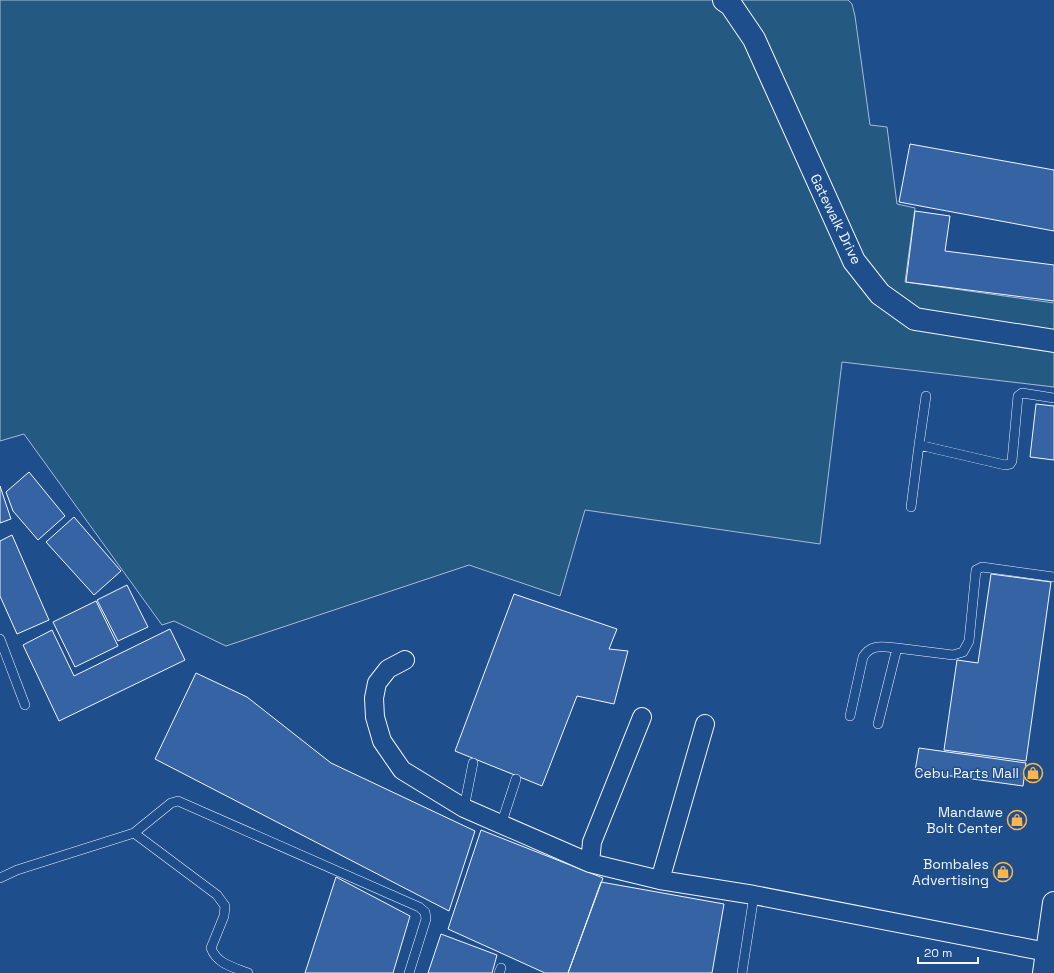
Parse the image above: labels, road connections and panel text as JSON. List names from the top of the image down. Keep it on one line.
{"streets":{"main road":["Gatewalk Drive"]},"places":{"shop":["Cebu Parts Mall","Mandawe Bolt Center","Bombales Advertising"]},"scale_bar":"20 m"}
